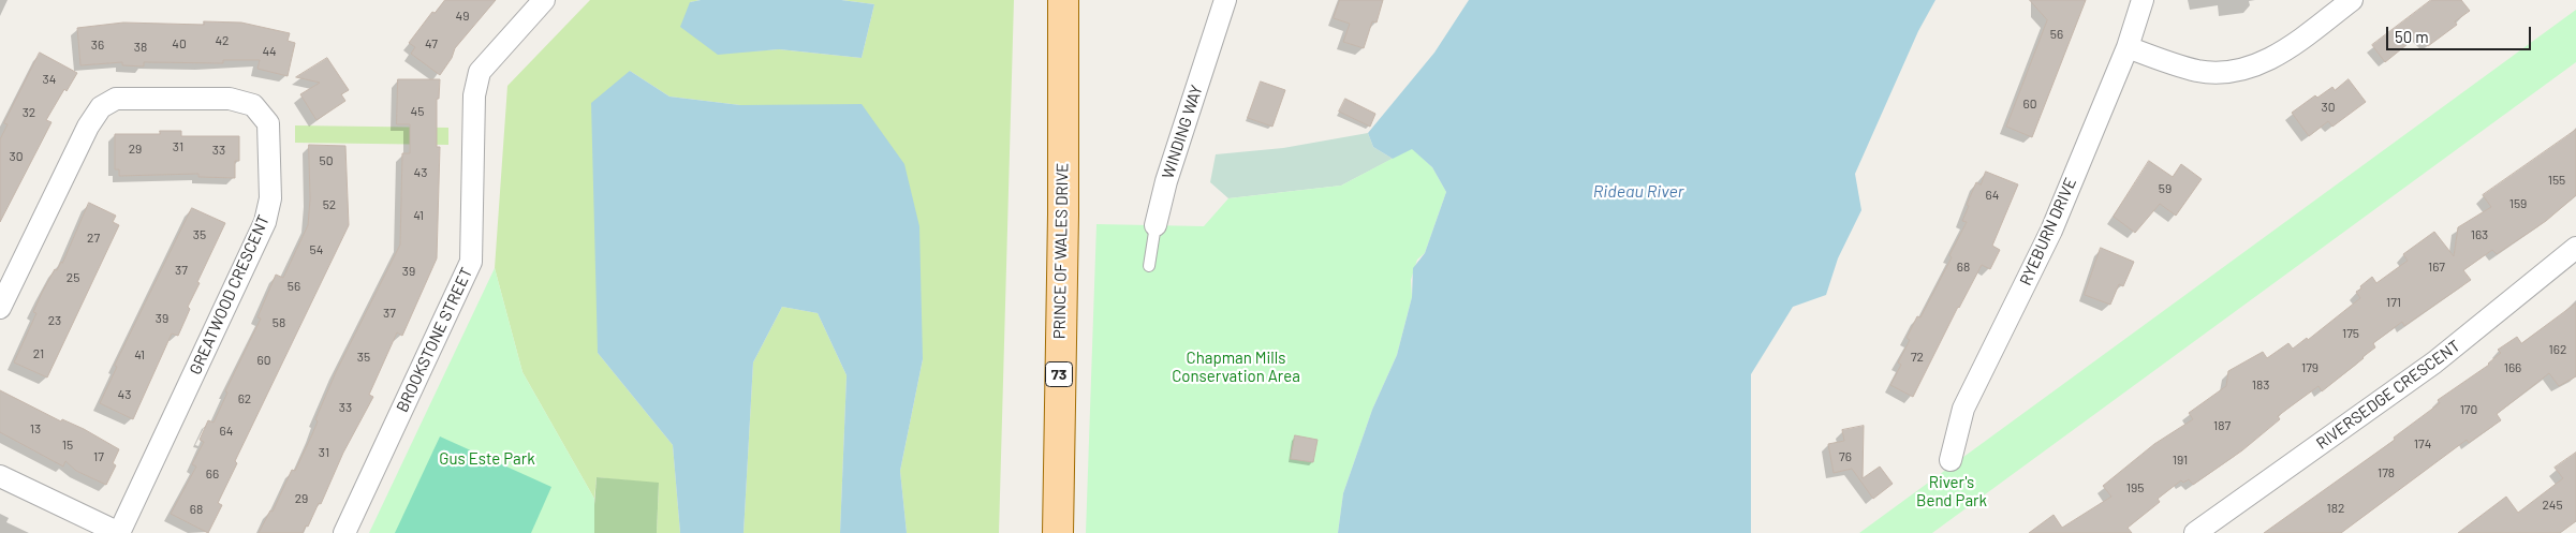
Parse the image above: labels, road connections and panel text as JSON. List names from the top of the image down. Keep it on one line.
{"streets":{"main road":["PRINCE OF WALES DRIVE","73"],"street":["WINDING WAY","RYEBURN DRIVE","GREATWOOD CRESCENT","BROOKSTONE STREET","RIVERSEDGE CRESCENT"]},"water":["Rideau River"],"parks":["Chapman Mills Conservation Area","Gus Este Park","River's Bend Park"],"house_numbers":["49","56","42","40","47","36","38","44","34","60","30","45","32","31","29","33","30","50","43","155","59","64","159","52","41","35","163","27","54","68","167","37","39","25","56","171","37","39","23","58","175","162","21","41","35","72","60","179","166","183","43","62","33","170","187","13","64","174","15","31","17","76","191","178","66","195","29","245","182","68"],"scale_bar":"50 m"}
